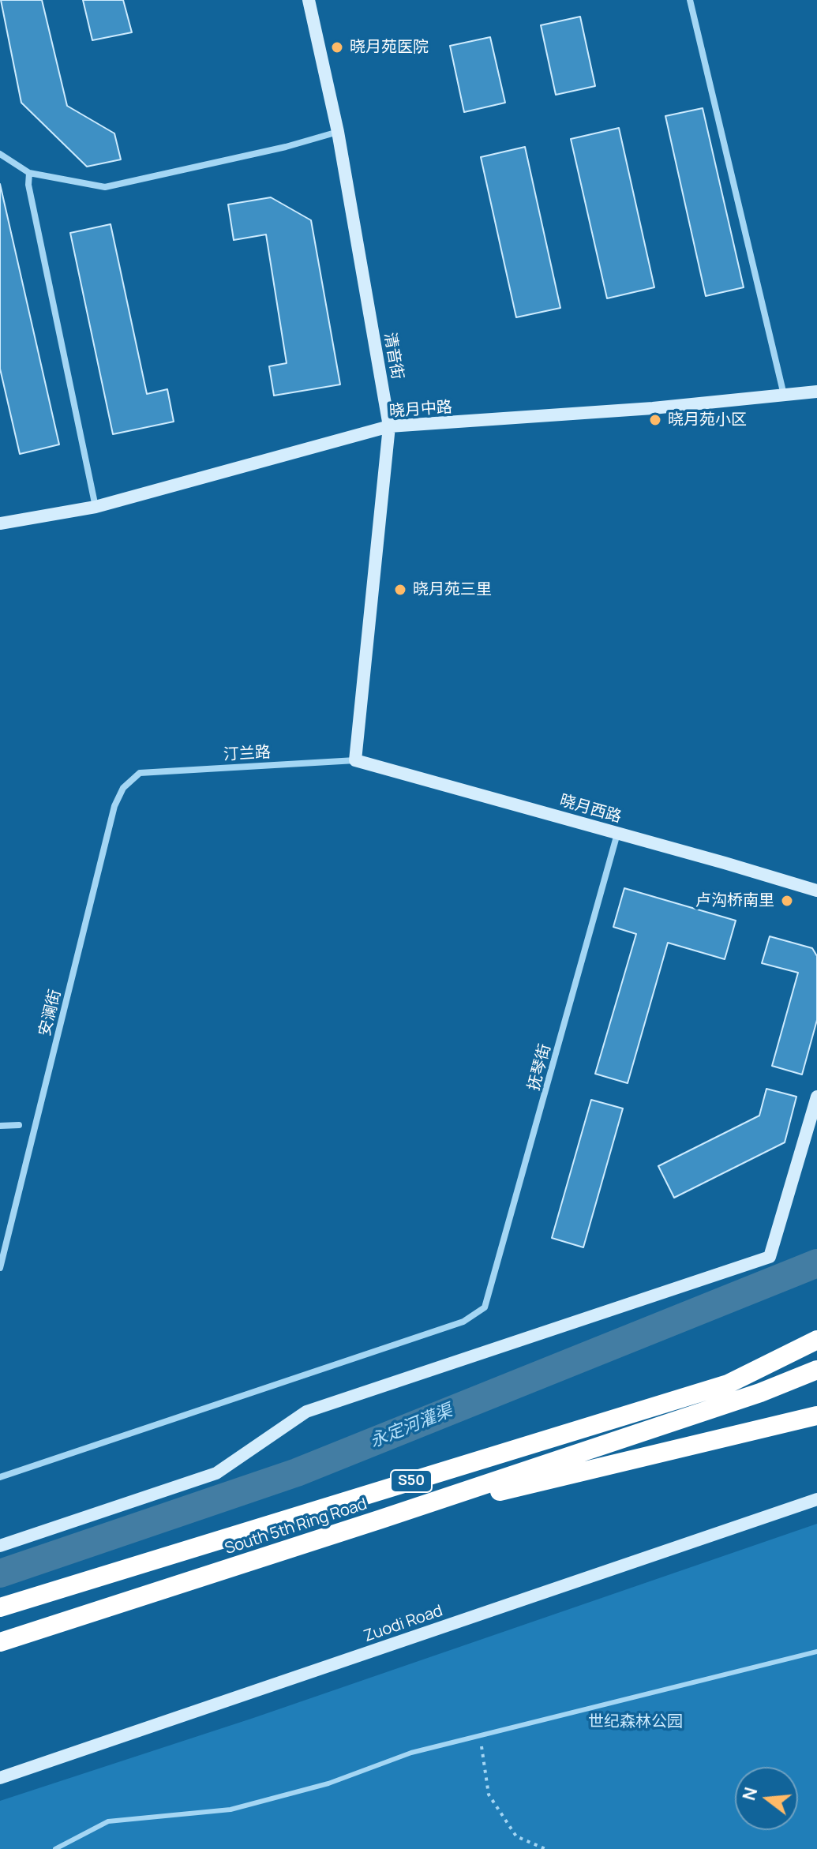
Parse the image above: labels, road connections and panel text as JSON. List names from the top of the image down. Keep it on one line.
{"streets":{"highway":["S50","South 5th Ring Road"],"street":["清音街","晓月中路","汀兰路","晓月西路","安澜街","抚琴街","Zuodi Road"]},"crossings":[["清音街","晓月中路"],["清音街","汀兰路"],["清音街","晓月西路"],["汀兰路","晓月西路"],["汀兰路","安澜街"],["晓月西路","抚琴街"]],"water":["永定河灌渠"],"parks":["世纪森林公园"],"places":["晓月苑医院","晓月苑小区","晓月苑三里","卢沟桥南里"],"north":"left"}
